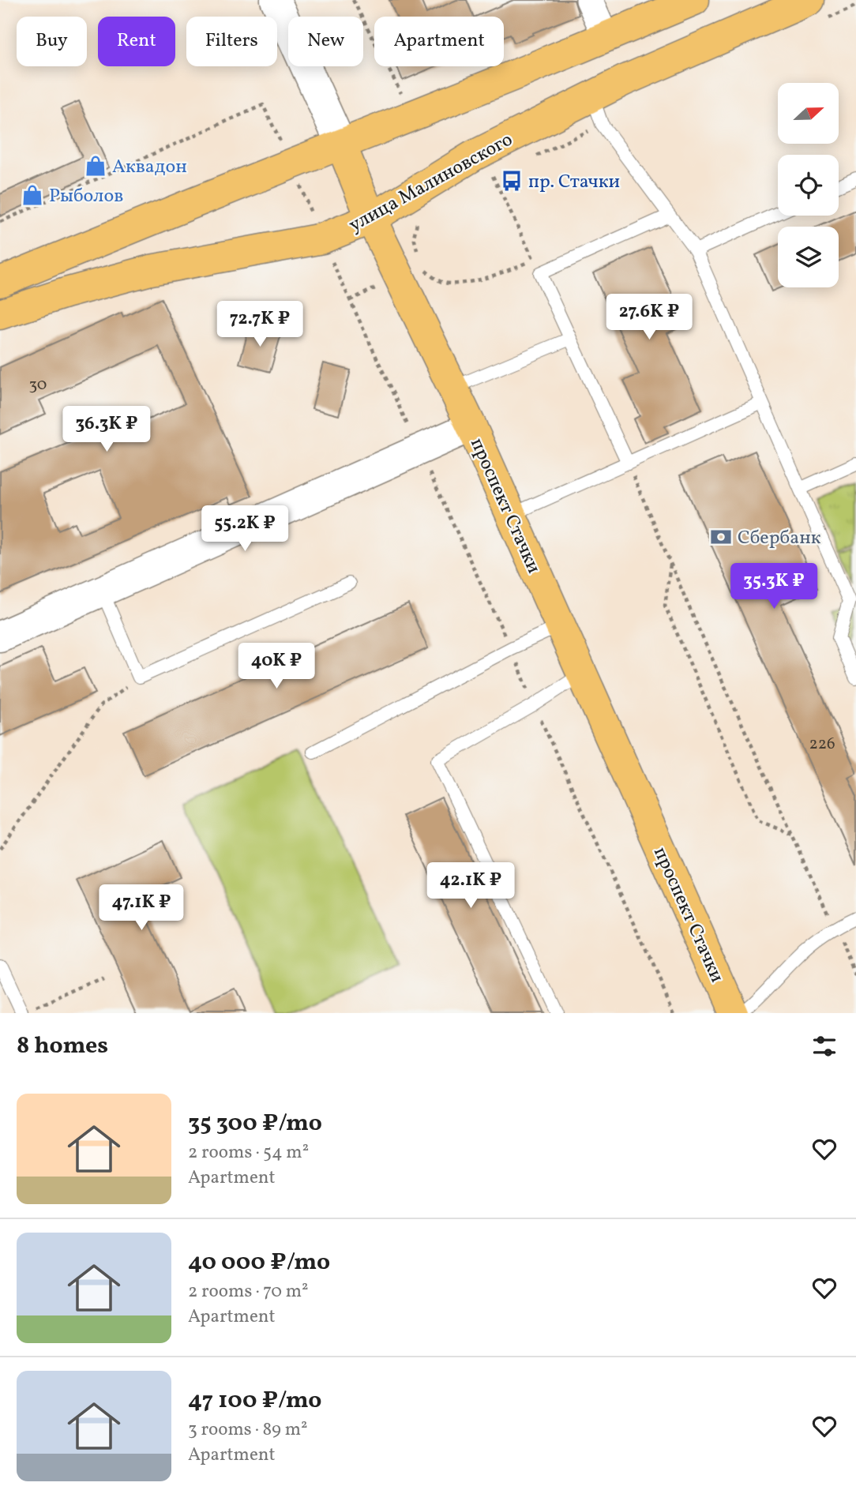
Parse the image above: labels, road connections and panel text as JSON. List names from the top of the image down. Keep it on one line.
{"streets":{"main road":["улица Малиновского","проспект Стачки"]},"crossings":[["улица Малиновского","проспект Стачки"]],"places":{"shop":["Аквадон","Рыболов"],"bus stop":["пр. Стачки"],"bank":["Сбербанк"]},"house_numbers":["30","226"],"north":"right","page":{"chip":["Buy","Rent","Filters","New","Apartment"],"price":["27.6K ₽","72.7K ₽","36.3K ₽","55.2K ₽","35.3K ₽","40K ₽","42.1K ₽","47.1K ₽"],"heading":"8 homes","list":[{"name":"35 300 ₽/mo","note":"2 rooms · 54 m² · Apartment"},{"name":"40 000 ₽/mo","note":"2 rooms · 70 m² · Apartment"},{"name":"47 100 ₽/mo","note":"3 rooms · 89 m² · Apartment"}]}}
